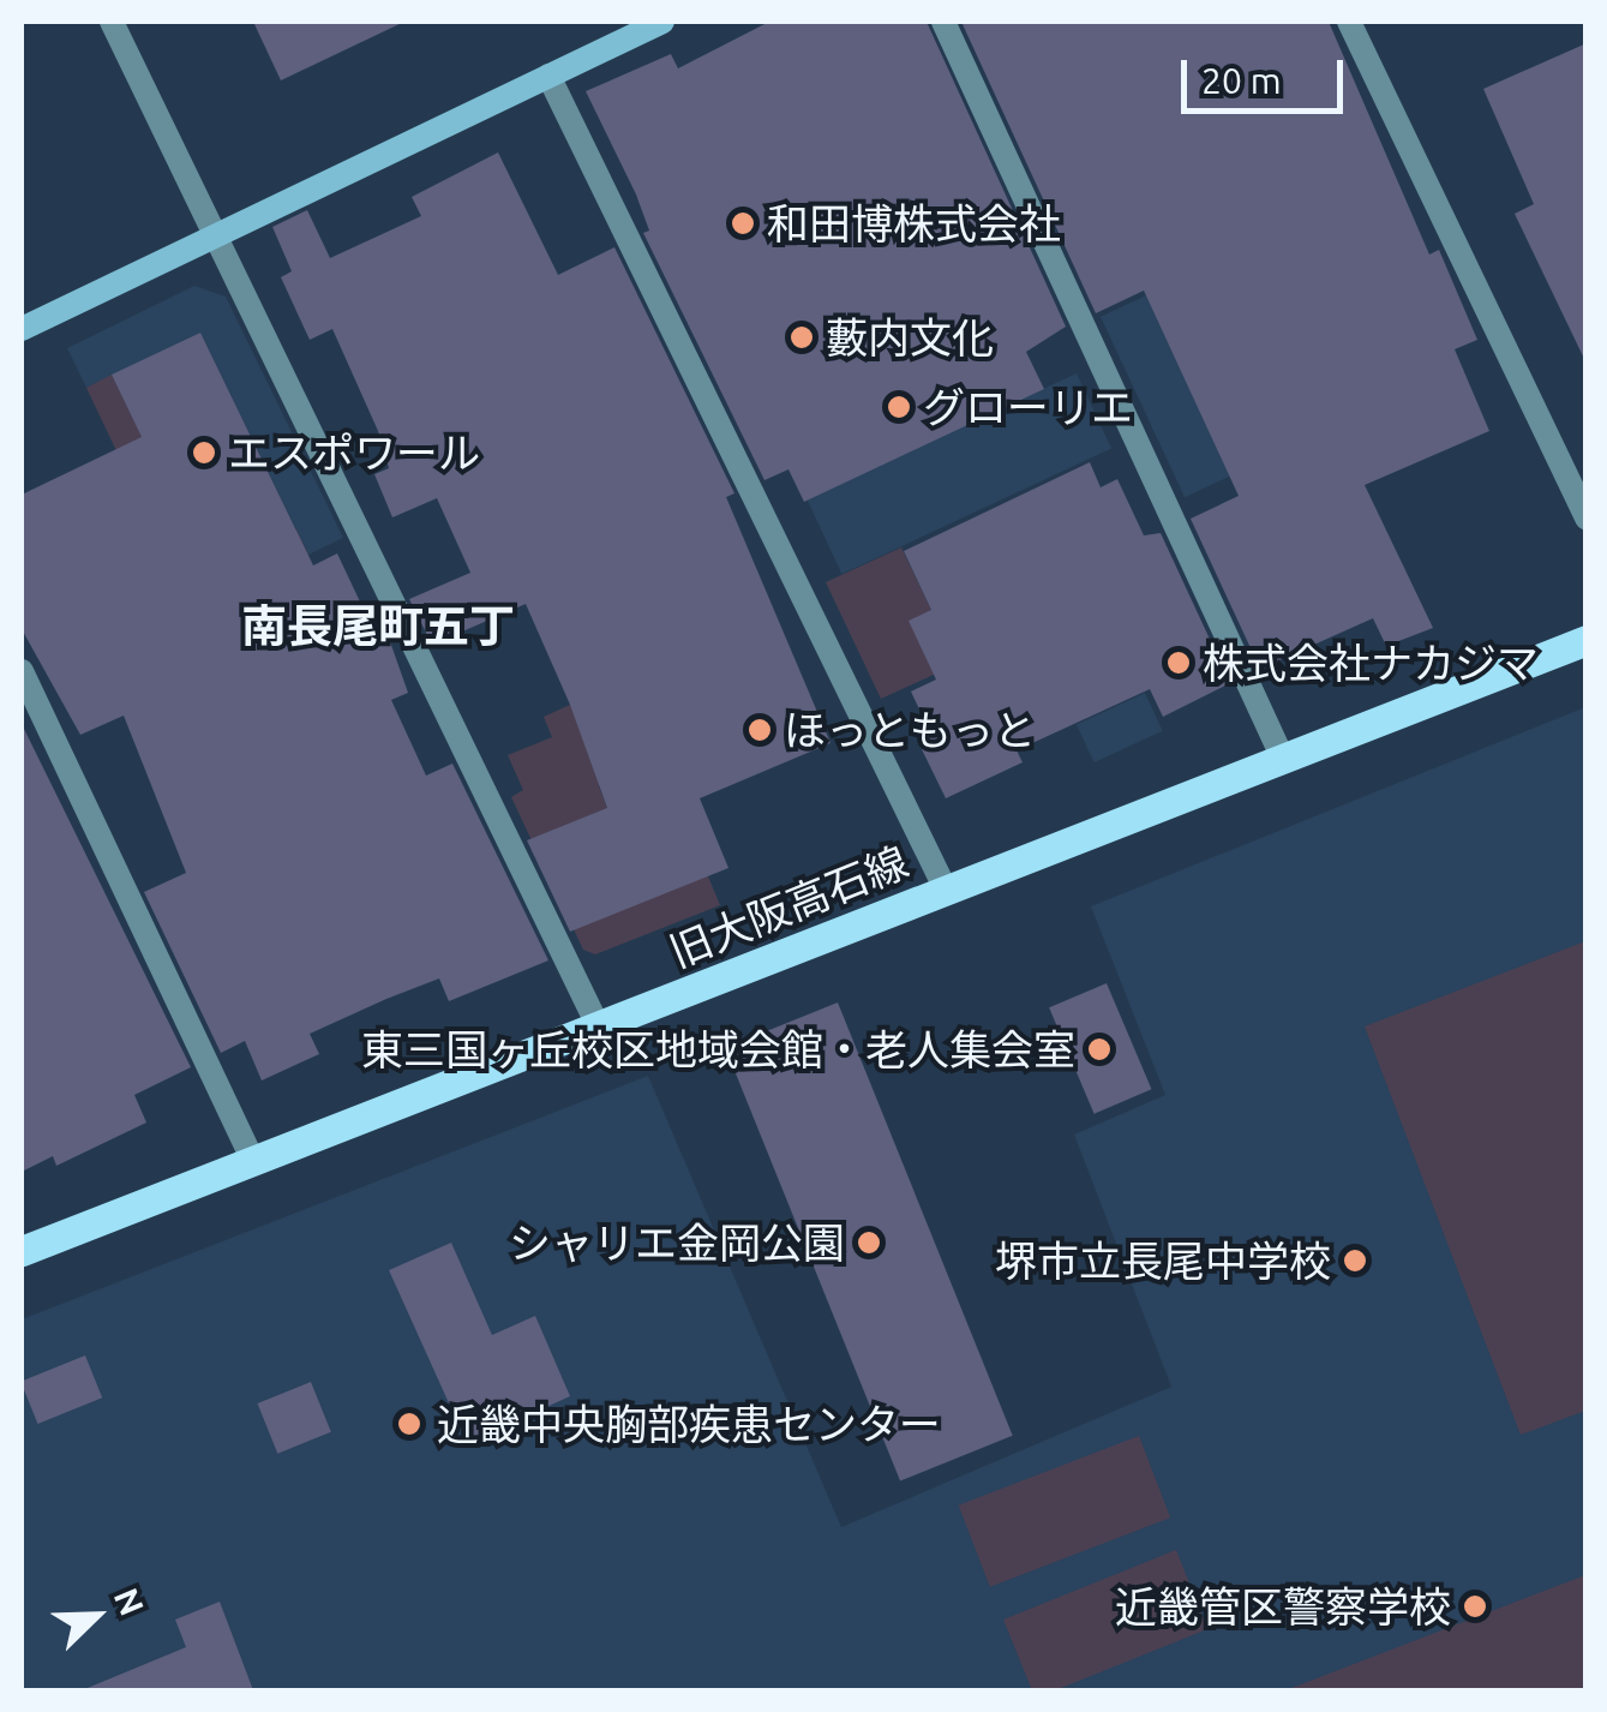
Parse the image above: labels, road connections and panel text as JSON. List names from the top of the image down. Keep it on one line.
{"streets":{"main road":["旧大阪高石線"]},"districts":["南長尾町五丁"],"places":["和田博株式会社","藪内文化","グローリエ","エスポワール","株式会社ナカジマ","ほっともっと","東三国ヶ丘校区地域会館・老人集会室","シャリエ金岡公園","堺市立長尾中学校","近畿中央胸部疾患センター","近畿管区警察学校"],"scale_bar":"20 m","north":"top right"}
